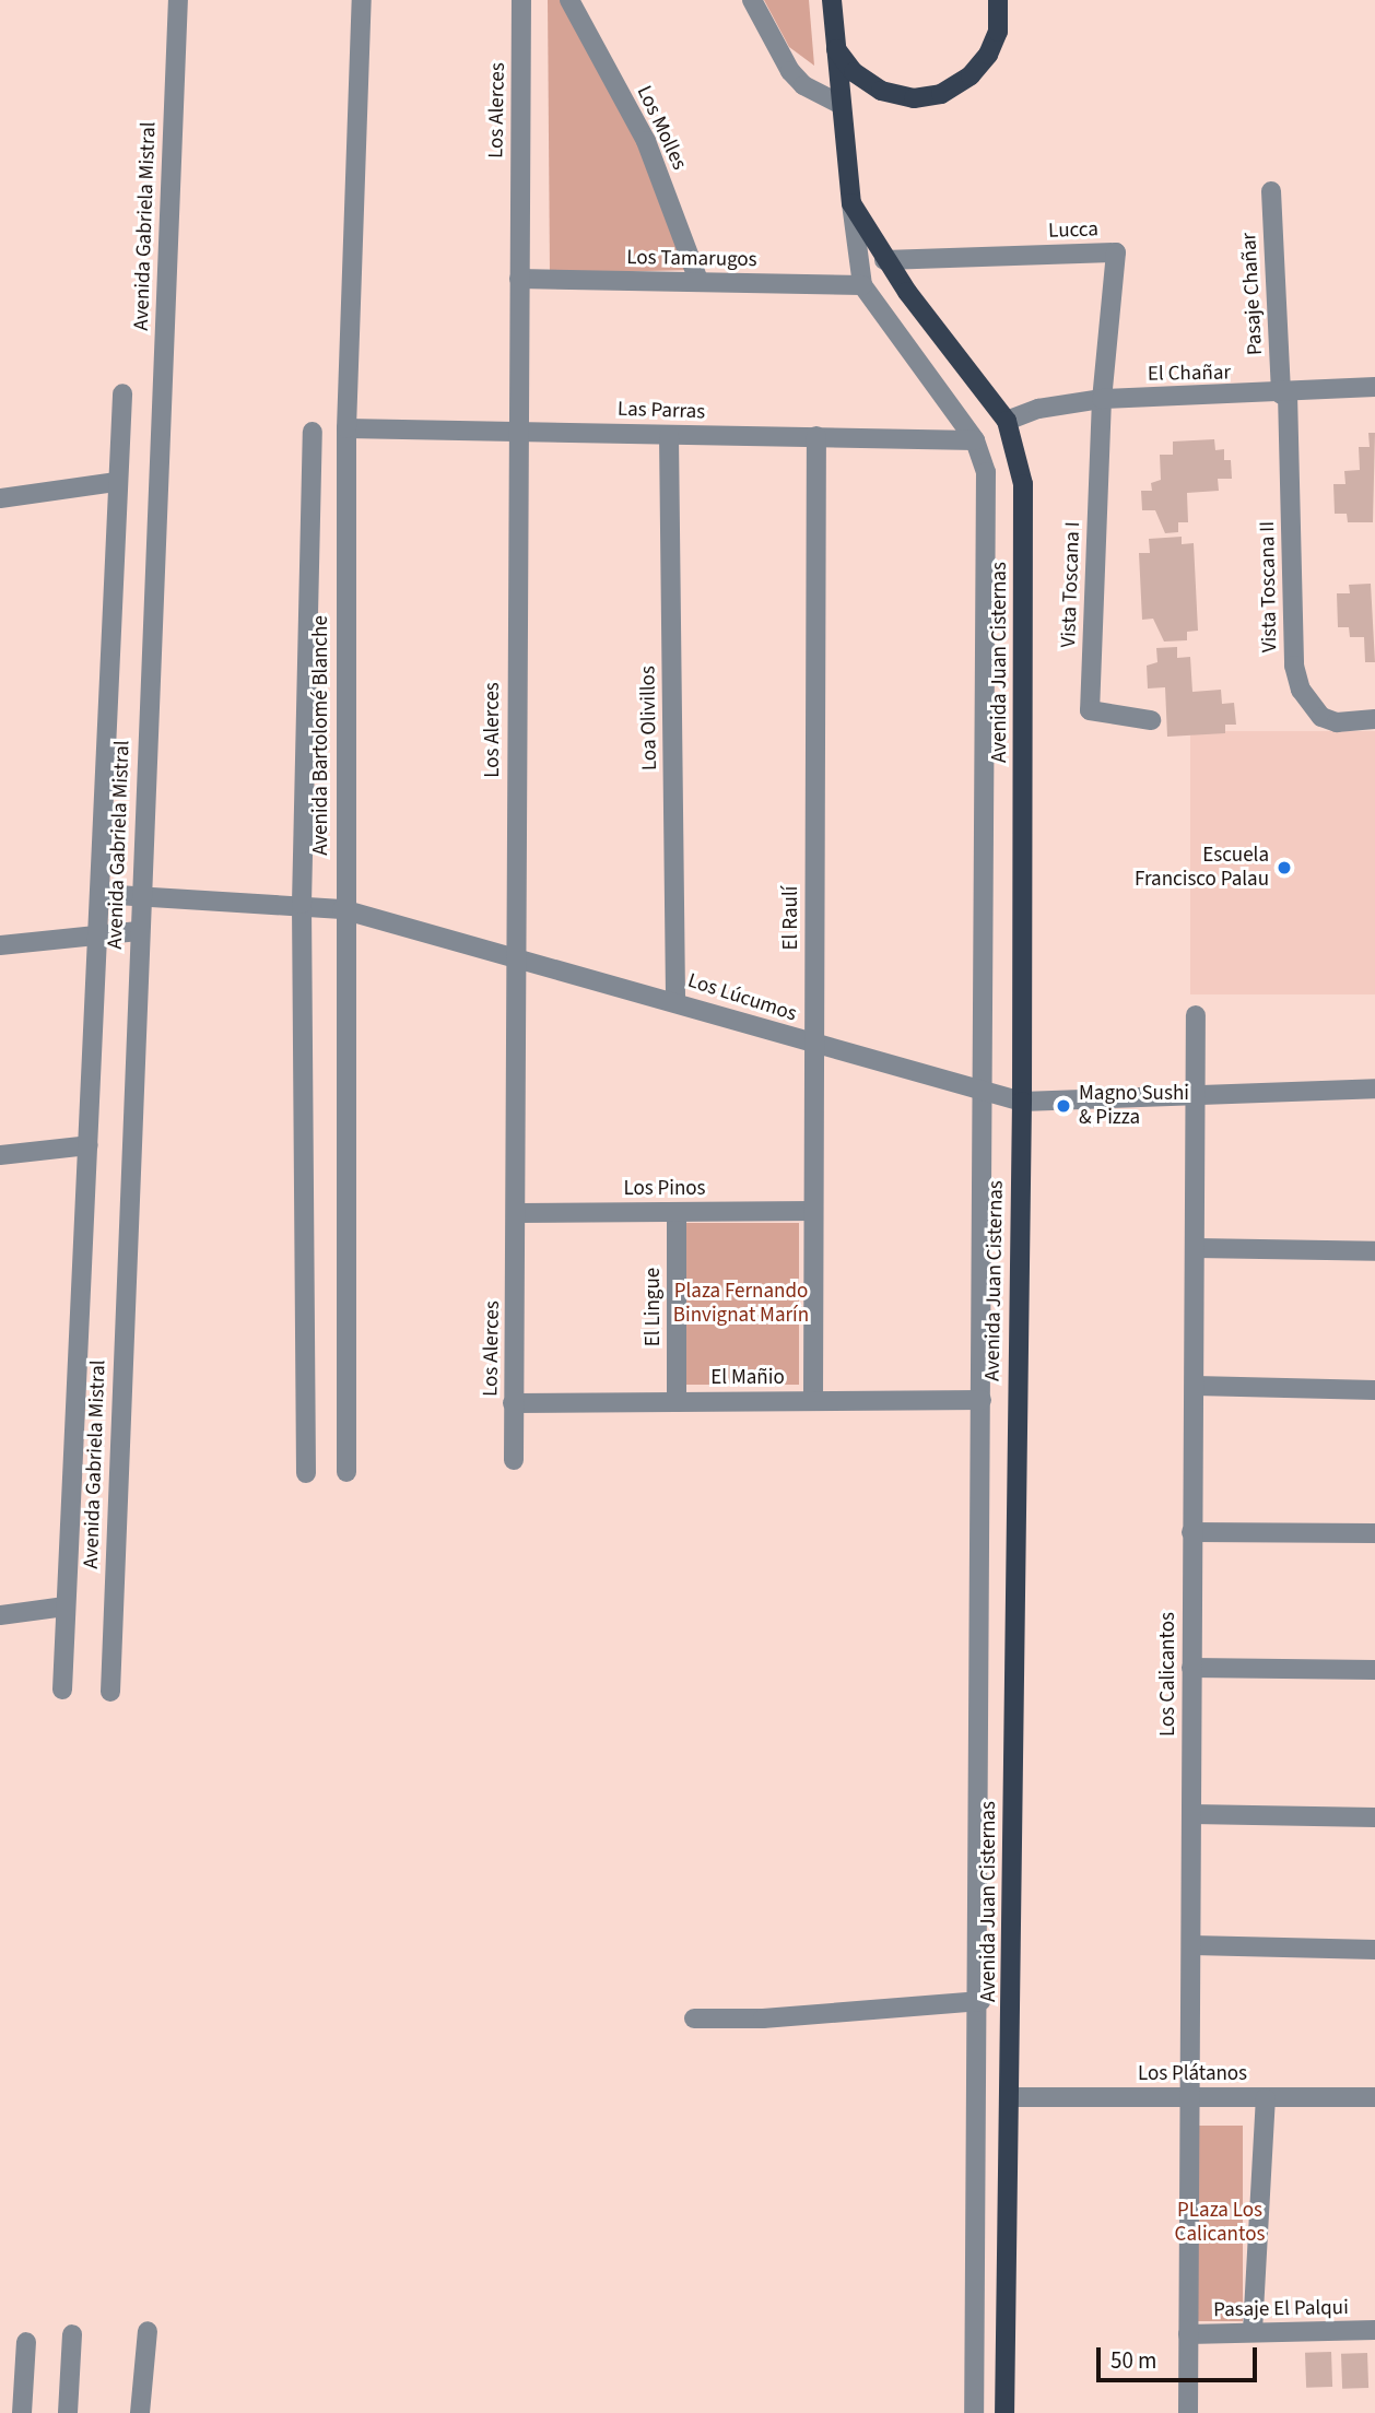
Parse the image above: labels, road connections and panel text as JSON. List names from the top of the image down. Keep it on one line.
{"streets":{"main road":["Avenida Juan Cisternas"],"street":["Los Alerces","Los Molles","Avenida Gabriela Mistral","Lucca","Los Tamarugos","Pasaje Chañar","El Chañar","Las Parras","Vista Toscana I","Vista Toscana II","Loa Olivillos","Avenida Bartolomé Blanche","El Raulí","Los Lúcumos","Los Pinos","El Lingue","El Mañio","Los Calicantos","Los Plátanos","Pasaje El Palqui"]},"crossings":[["Los Alerces","Los Tamarugos"],["Los Alerces","Las Parras"],["Los Alerces","Los Lúcumos"],["Los Alerces","Los Pinos"],["Los Alerces","El Mañio"],["Los Molles","Los Tamarugos"],["Avenida Gabriela Mistral","Los Lúcumos"],["Lucca","El Chañar"],["Lucca","Vista Toscana I"],["Lucca","Avenida Juan Cisternas"],["Los Tamarugos","Avenida Juan Cisternas"],["Pasaje Chañar","El Chañar"],["Pasaje Chañar","Vista Toscana II"],["El Chañar","Vista Toscana I"],["El Chañar","Vista Toscana II"],["El Chañar","Avenida Juan Cisternas"],["Las Parras","Avenida Juan Cisternas"],["Las Parras","Loa Olivillos"],["Las Parras","Avenida Bartolomé Blanche"],["Las Parras","El Raulí"],["Avenida Juan Cisternas","Los Lúcumos"],["Avenida Juan Cisternas","El Mañio"],["Avenida Juan Cisternas","Los Plátanos"],["Loa Olivillos","Los Lúcumos"],["Avenida Bartolomé Blanche","Los Lúcumos"],["El Raulí","Los Lúcumos"],["El Raulí","Los Pinos"],["El Raulí","El Mañio"],["Los Lúcumos","Los Calicantos"],["Los Pinos","El Lingue"],["El Lingue","El Mañio"],["Los Calicantos","Los Plátanos"],["Los Calicantos","Pasaje El Palqui"]],"parks":["Plaza Fernando Binvignat Marín","PLaza Los Calicantos"],"places":["Escuela Francisco Palau","Magno Sushi & Pizza"],"scale_bar":"50 m"}
